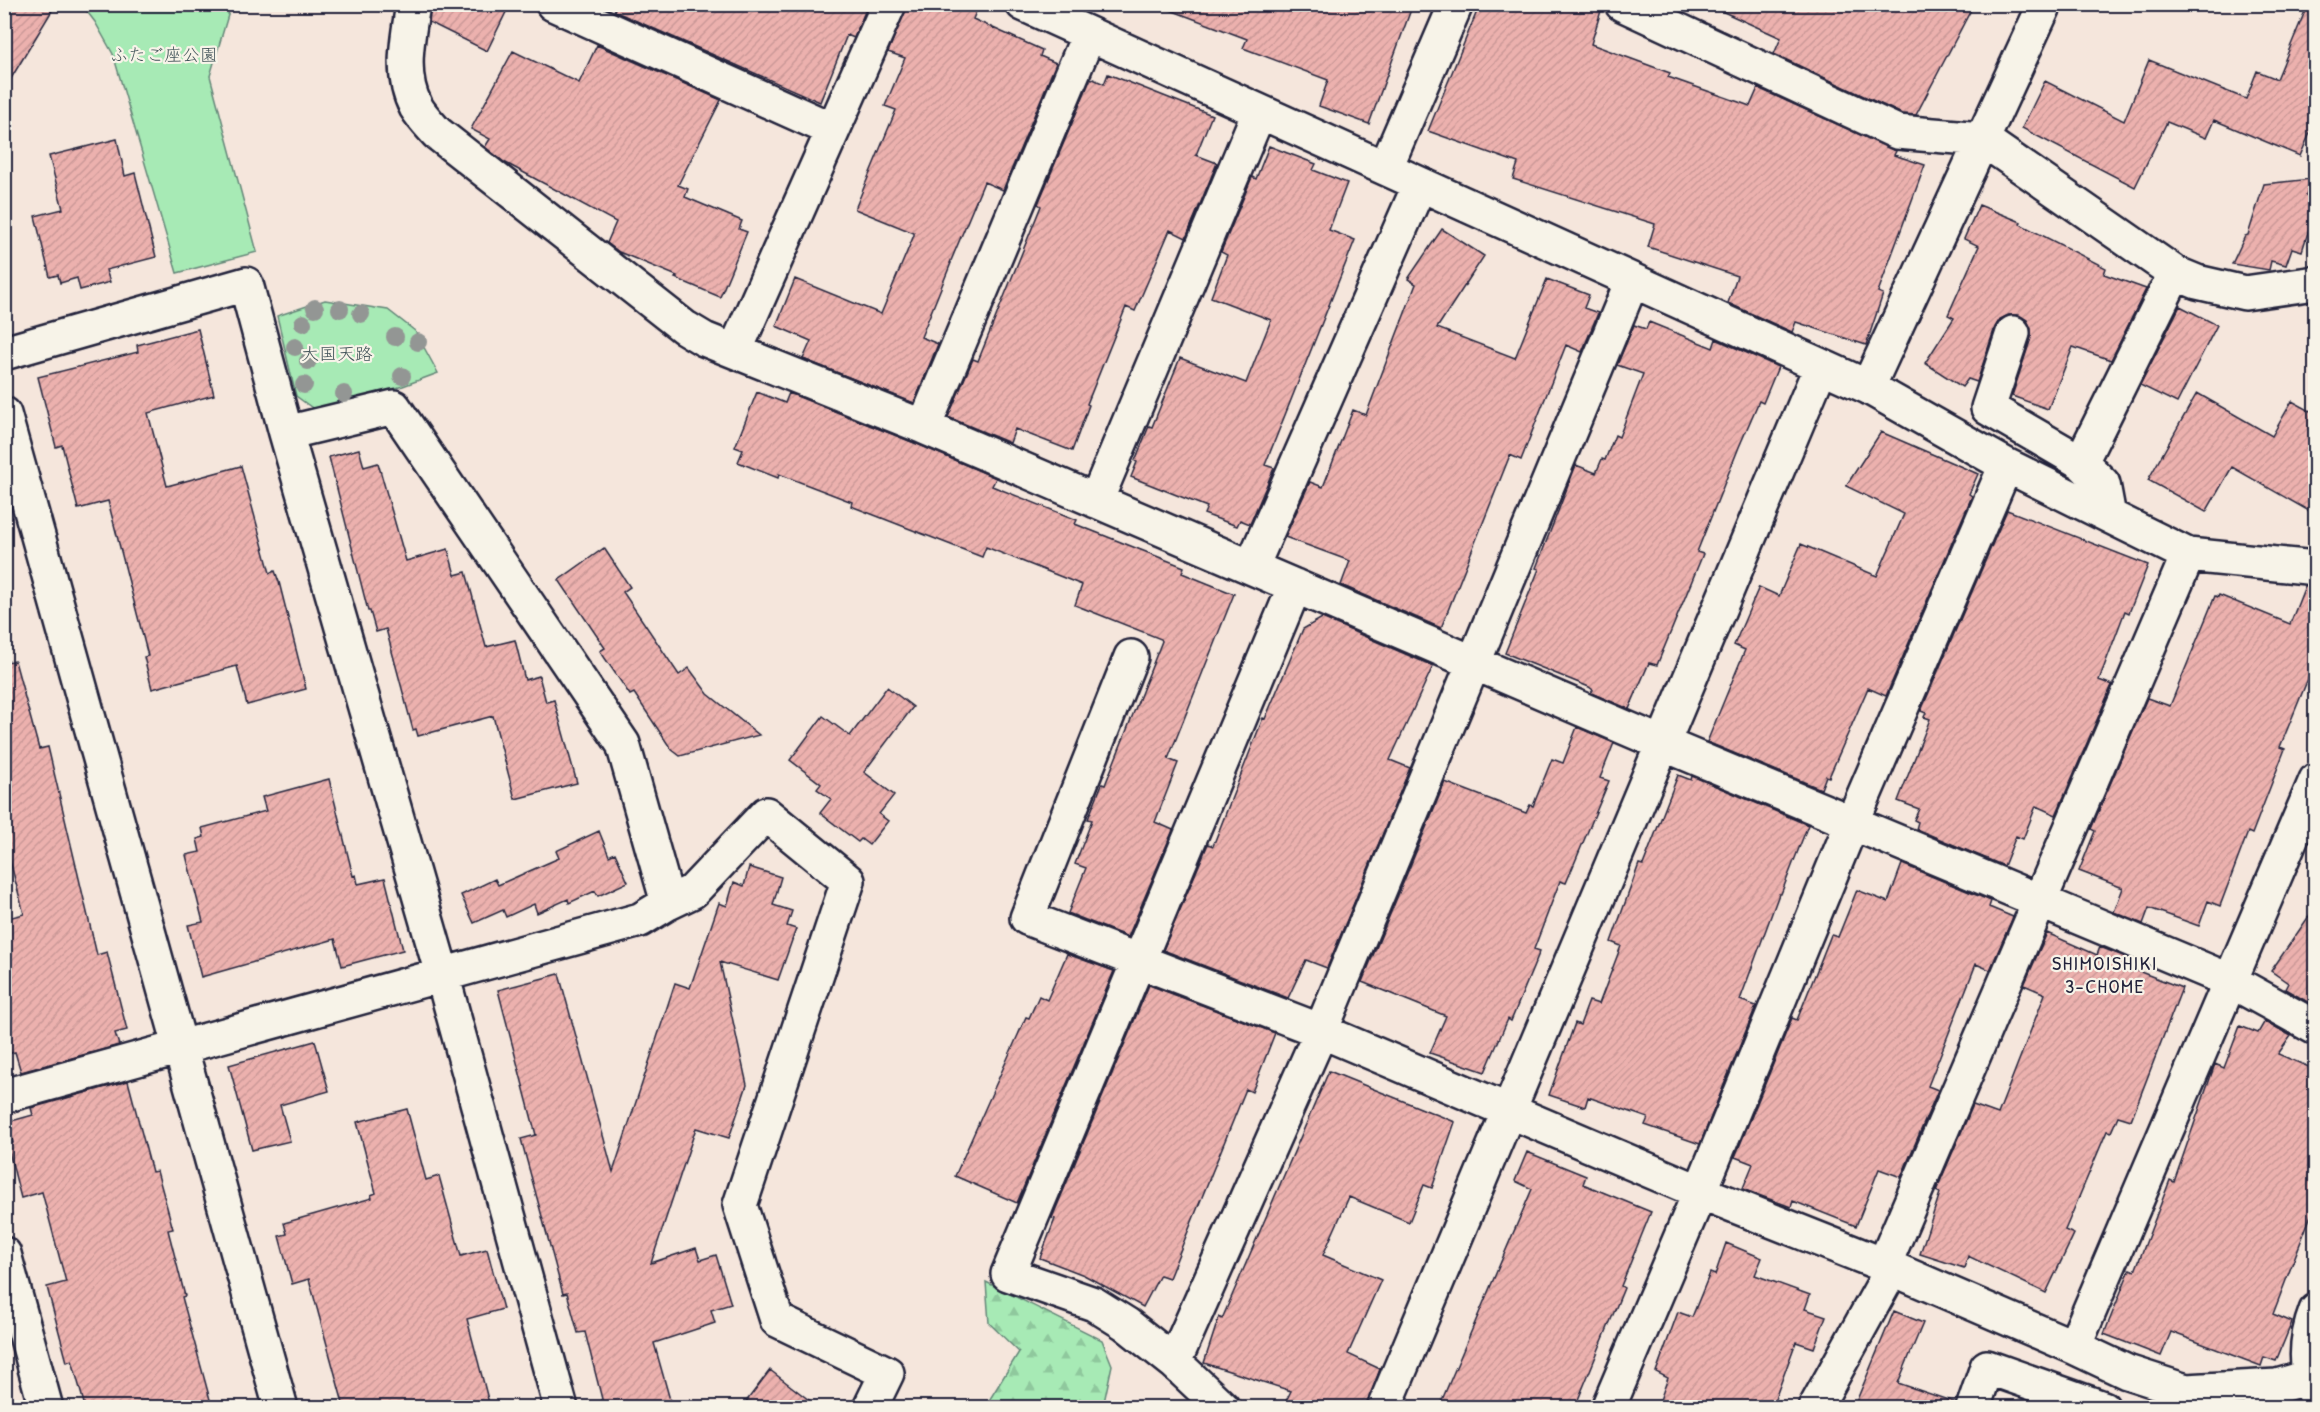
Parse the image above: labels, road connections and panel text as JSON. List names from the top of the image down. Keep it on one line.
{"districts":["SHIMOISHIKI 3-CHOME"],"parks":["ふたご座公園","大国天路"]}
